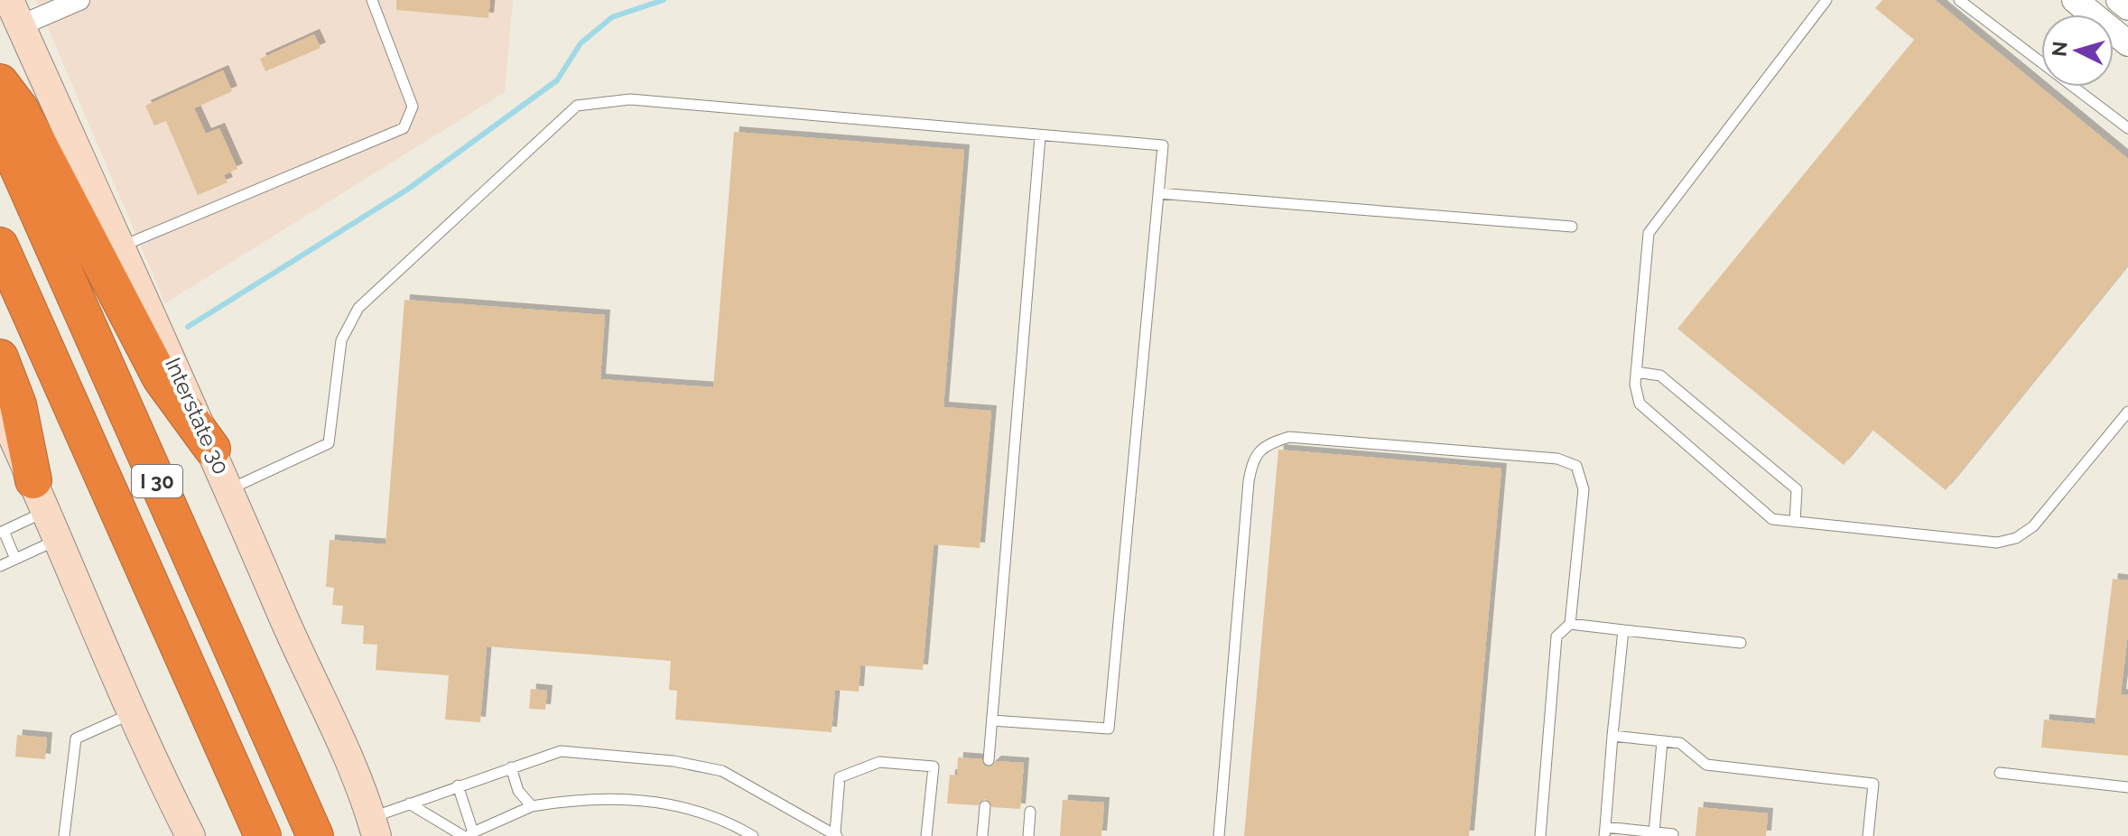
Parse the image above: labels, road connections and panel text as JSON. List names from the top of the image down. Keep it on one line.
{"streets":{"highway":["I 30"],"main road":["Interstate 30"]},"north":"left"}
